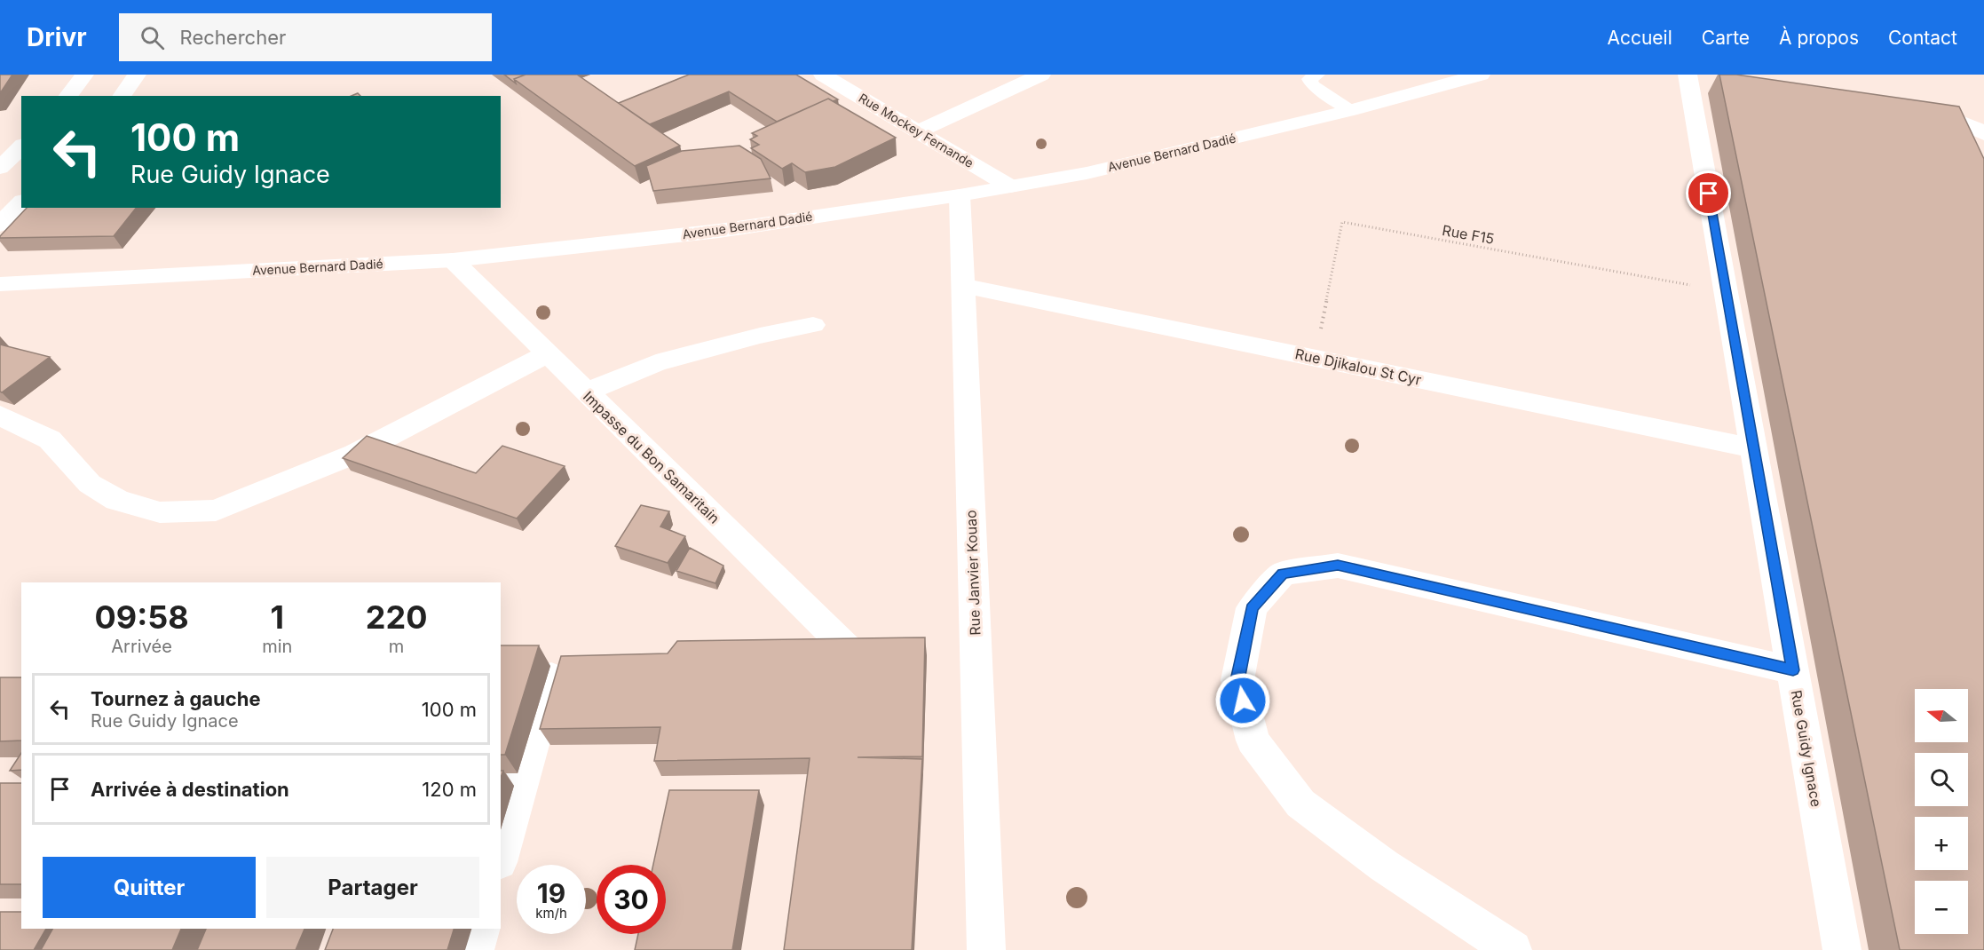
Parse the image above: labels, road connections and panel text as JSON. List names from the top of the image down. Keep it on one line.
{"streets":{"street":["Rue Mockey Fernande","Avenue Bernard Dadié","Rue Djikalou St Cyr","Impasse du Bon Samaritain","Rue Janvier Kouao","Rue Guidy Ignace"],"path":["Rue F15"]},"crossings":[["Rue Mockey Fernande","Avenue Bernard Dadié"],["Avenue Bernard Dadié","Impasse du Bon Samaritain"],["Avenue Bernard Dadié","Rue Janvier Kouao"],["Rue F15","Rue Djikalou St Cyr"],["Rue F15","Rue Guidy Ignace"],["Rue Djikalou St Cyr","Rue Janvier Kouao"],["Rue Djikalou St Cyr","Rue Guidy Ignace"]],"north":"left","page":{"header":"Drivr","search":"Rechercher","nav":["Accueil","Carte","À propos","Contact"],"turn":["100 m","Rue Guidy Ignace"],"eta":["09:58","Arrivée","1","min","220","m"],"list":[{"name":"Tournez à gauche","note":"Rue Guidy Ignace","value":"100 m"},{"name":"Arrivée à destination","value":"120 m"}],"map_buttons":["+","−"],"buttons":["Quitter","Partager"],"speed":"19 km/h","limit":"30"}}
